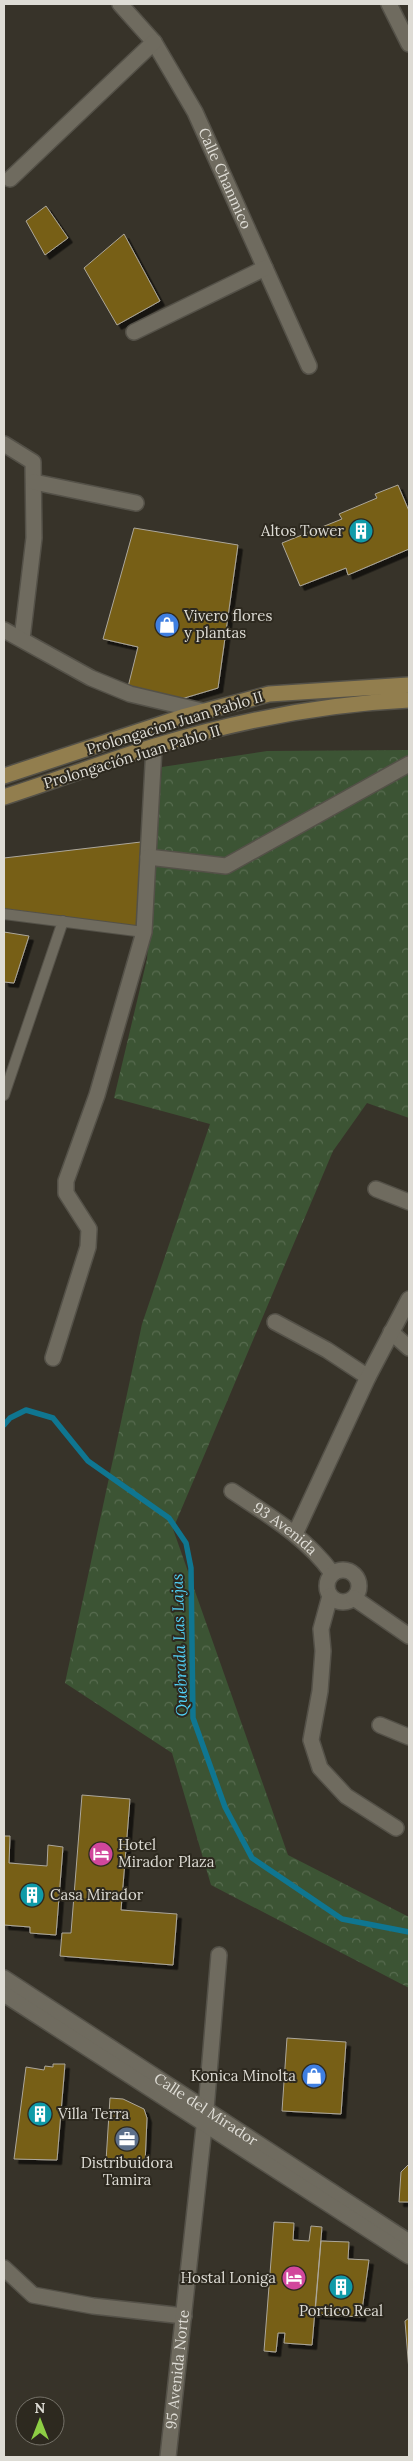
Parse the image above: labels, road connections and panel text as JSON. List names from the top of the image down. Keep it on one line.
{"streets":{"main road":["Prolongacion Juan Pablo II","Prolongación Juan Pablo II"],"street":["Calle Chanmico","93 Avenida","Calle del Mirador","95 Avenida Norte"]},"crossings":[["Calle del Mirador","95 Avenida Norte"]],"water":["Quebrada Las Lajas"],"places":{"building":["Altos Tower","Casa Mirador","Villa Terra","Portico Real"],"shop":["Vivero flores y plantas","Konica Minolta"],"hotel":["Hotel Mirador Plaza","Hostal Loniga"],"office":["Distribuidora Tamira"]},"north":"top"}
